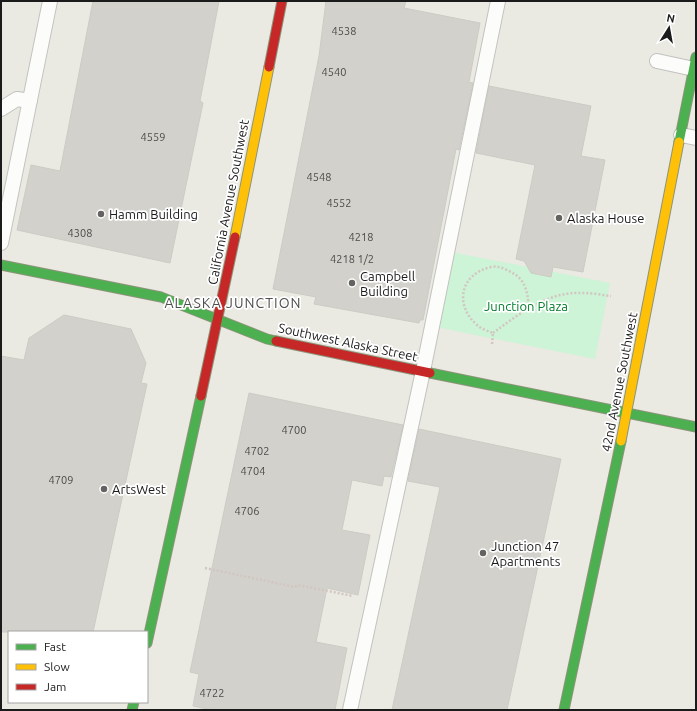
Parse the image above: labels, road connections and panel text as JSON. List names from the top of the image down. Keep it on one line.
{"streets":{"main road":["California Avenue Southwest","Southwest Alaska Street","42nd Avenue Southwest"]},"crossings":[["California Avenue Southwest","Southwest Alaska Street"],["Southwest Alaska Street","42nd Avenue Southwest"]],"districts":["ALASKA JUNCTION"],"parks":["Junction Plaza"],"places":["Hamm Building","Alaska House","Campbell Building","ArtsWest","Junction 47 Apartments"],"house_numbers":["4538","4540","4559","4548","4552","4308","4218","4218 1/2","4700","4702","4704","4709","4706","4722"],"legend":["Fast","Slow","Jam"],"north":"top"}
